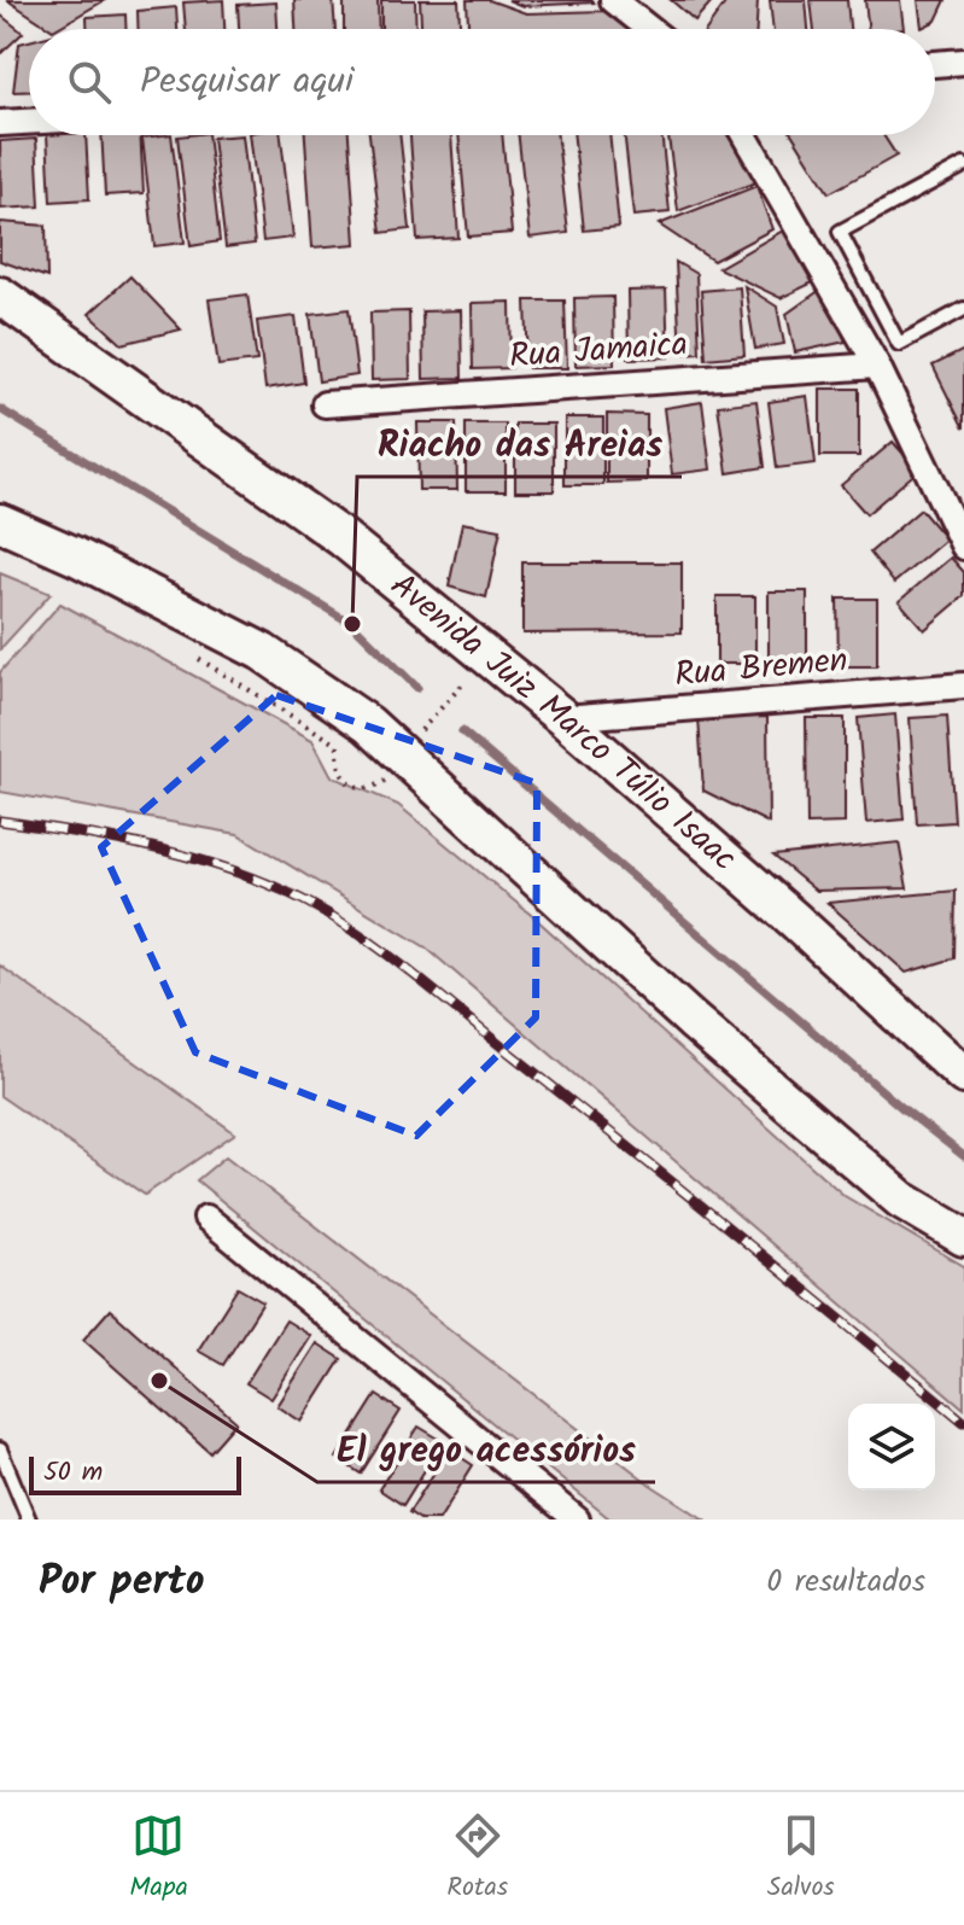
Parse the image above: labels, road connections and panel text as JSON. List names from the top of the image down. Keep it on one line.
{"streets":{"main road":["Avenida Juiz Marco Túlio Isaac"],"street":["Rua Jamaica","Rua Bremen"]},"crossings":[["Rua Bremen","Avenida Juiz Marco Túlio Isaac"]],"places":["Riacho das Areias","El grego acessórios"],"scale_bar":"50 m","page":{"search":"Pesquisar aqui","scale":"50 m","heading":["Por perto","0 resultados"],"nav":["Mapa","Rotas","Salvos"]}}
